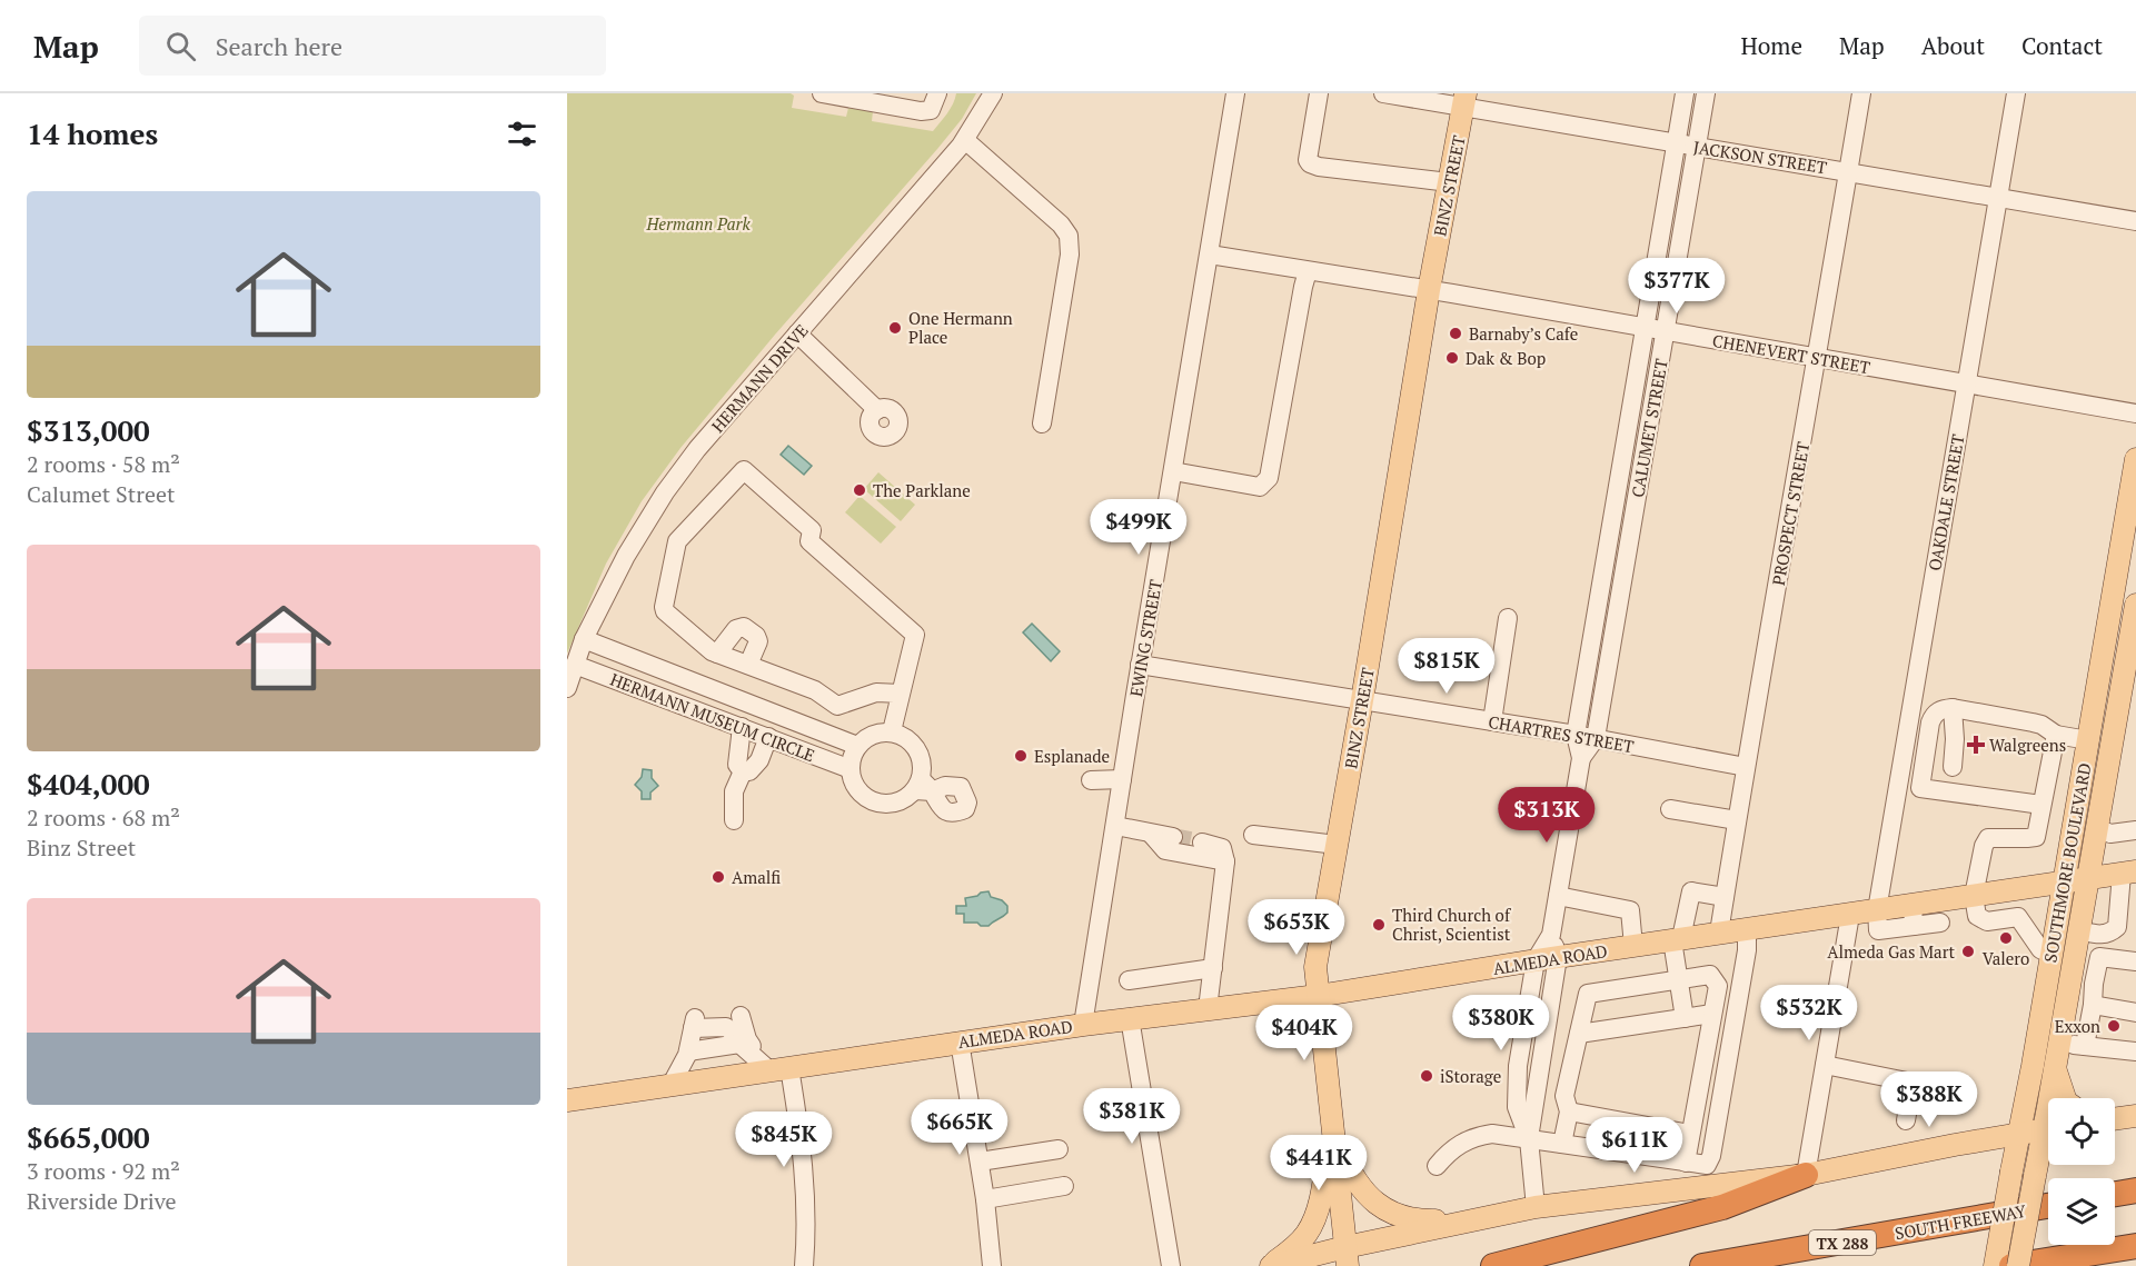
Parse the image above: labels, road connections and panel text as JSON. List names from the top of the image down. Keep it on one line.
{"streets":{"highway":["SOUTH FREEWAY","TX 288"],"main road":["BINZ STREET","SOUTHMORE BOULEVARD","ALMEDA ROAD"],"street":["JACKSON STREET","CHENEVERT STREET","HERMANN DRIVE","CALUMET STREET","OAKDALE STREET","PROSPECT STREET","EWING STREET","HERMANN MUSEUM CIRCLE","CHARTRES STREET"]},"crossings":[["JACKSON STREET","BINZ STREET"],["JACKSON STREET","CALUMET STREET"],["JACKSON STREET","OAKDALE STREET"],["JACKSON STREET","PROSPECT STREET"],["BINZ STREET","CHENEVERT STREET"],["BINZ STREET","CHARTRES STREET"],["BINZ STREET","ALMEDA ROAD"],["CHENEVERT STREET","CALUMET STREET"],["CHENEVERT STREET","OAKDALE STREET"],["CHENEVERT STREET","PROSPECT STREET"],["CHENEVERT STREET","EWING STREET"],["HERMANN DRIVE","HERMANN MUSEUM CIRCLE"],["CALUMET STREET","CHARTRES STREET"],["CALUMET STREET","ALMEDA ROAD"],["OAKDALE STREET","ALMEDA ROAD"],["PROSPECT STREET","CHARTRES STREET"],["PROSPECT STREET","ALMEDA ROAD"],["EWING STREET","CHARTRES STREET"],["EWING STREET","ALMEDA ROAD"],["SOUTHMORE BOULEVARD","ALMEDA ROAD"]],"parks":["Hermann Park"],"places":{"other":["One Hermann Place","Barnaby’s Cafe","Dak & Bop","The Parklane","Esplanade","Amalfi","Third Church of Christ, Scientist","Valero","Almeda Gas Mart","Exxon","iStorage"],"health":["Walgreens"]},"page":{"header":"Map","search":"Search here","nav":["Home","Map","About","Contact"],"heading":"14 homes","list":[{"name":"$313,000","note":"2 rooms · 58 m² · Calumet Street"},{"name":"$404,000","note":"2 rooms · 68 m² · Binz Street"},{"name":"$665,000","note":"3 rooms · 92 m² · Riverside Drive"}],"price":["$377K","$499K","$815K","$313K","$653K","$532K","$380K","$404K","$388K","$381K","$665K","$845K","$611K","$441K"]}}
